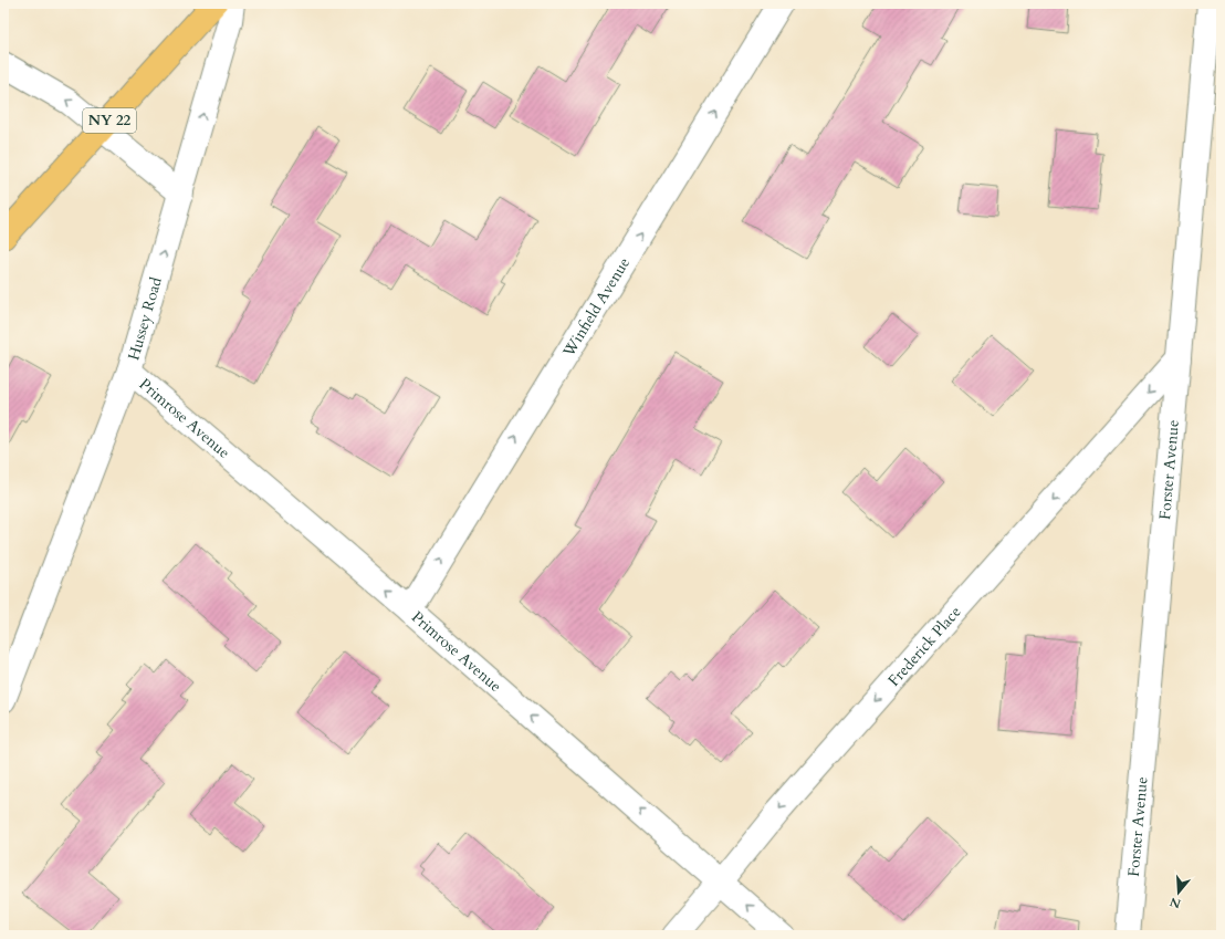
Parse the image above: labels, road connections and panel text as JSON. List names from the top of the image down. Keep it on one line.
{"streets":{"main road":["NY 22"],"street":["Winfield Avenue","Hussey Road","Primrose Avenue","Forster Avenue","Frederick Place"]},"crossings":[["Winfield Avenue","Primrose Avenue"],["Hussey Road","Primrose Avenue"],["Primrose Avenue","Frederick Place"],["Forster Avenue","Frederick Place"]],"one_way":["Winfield Avenue","Hussey Road","Primrose Avenue","Frederick Place"],"north":"bottom"}
